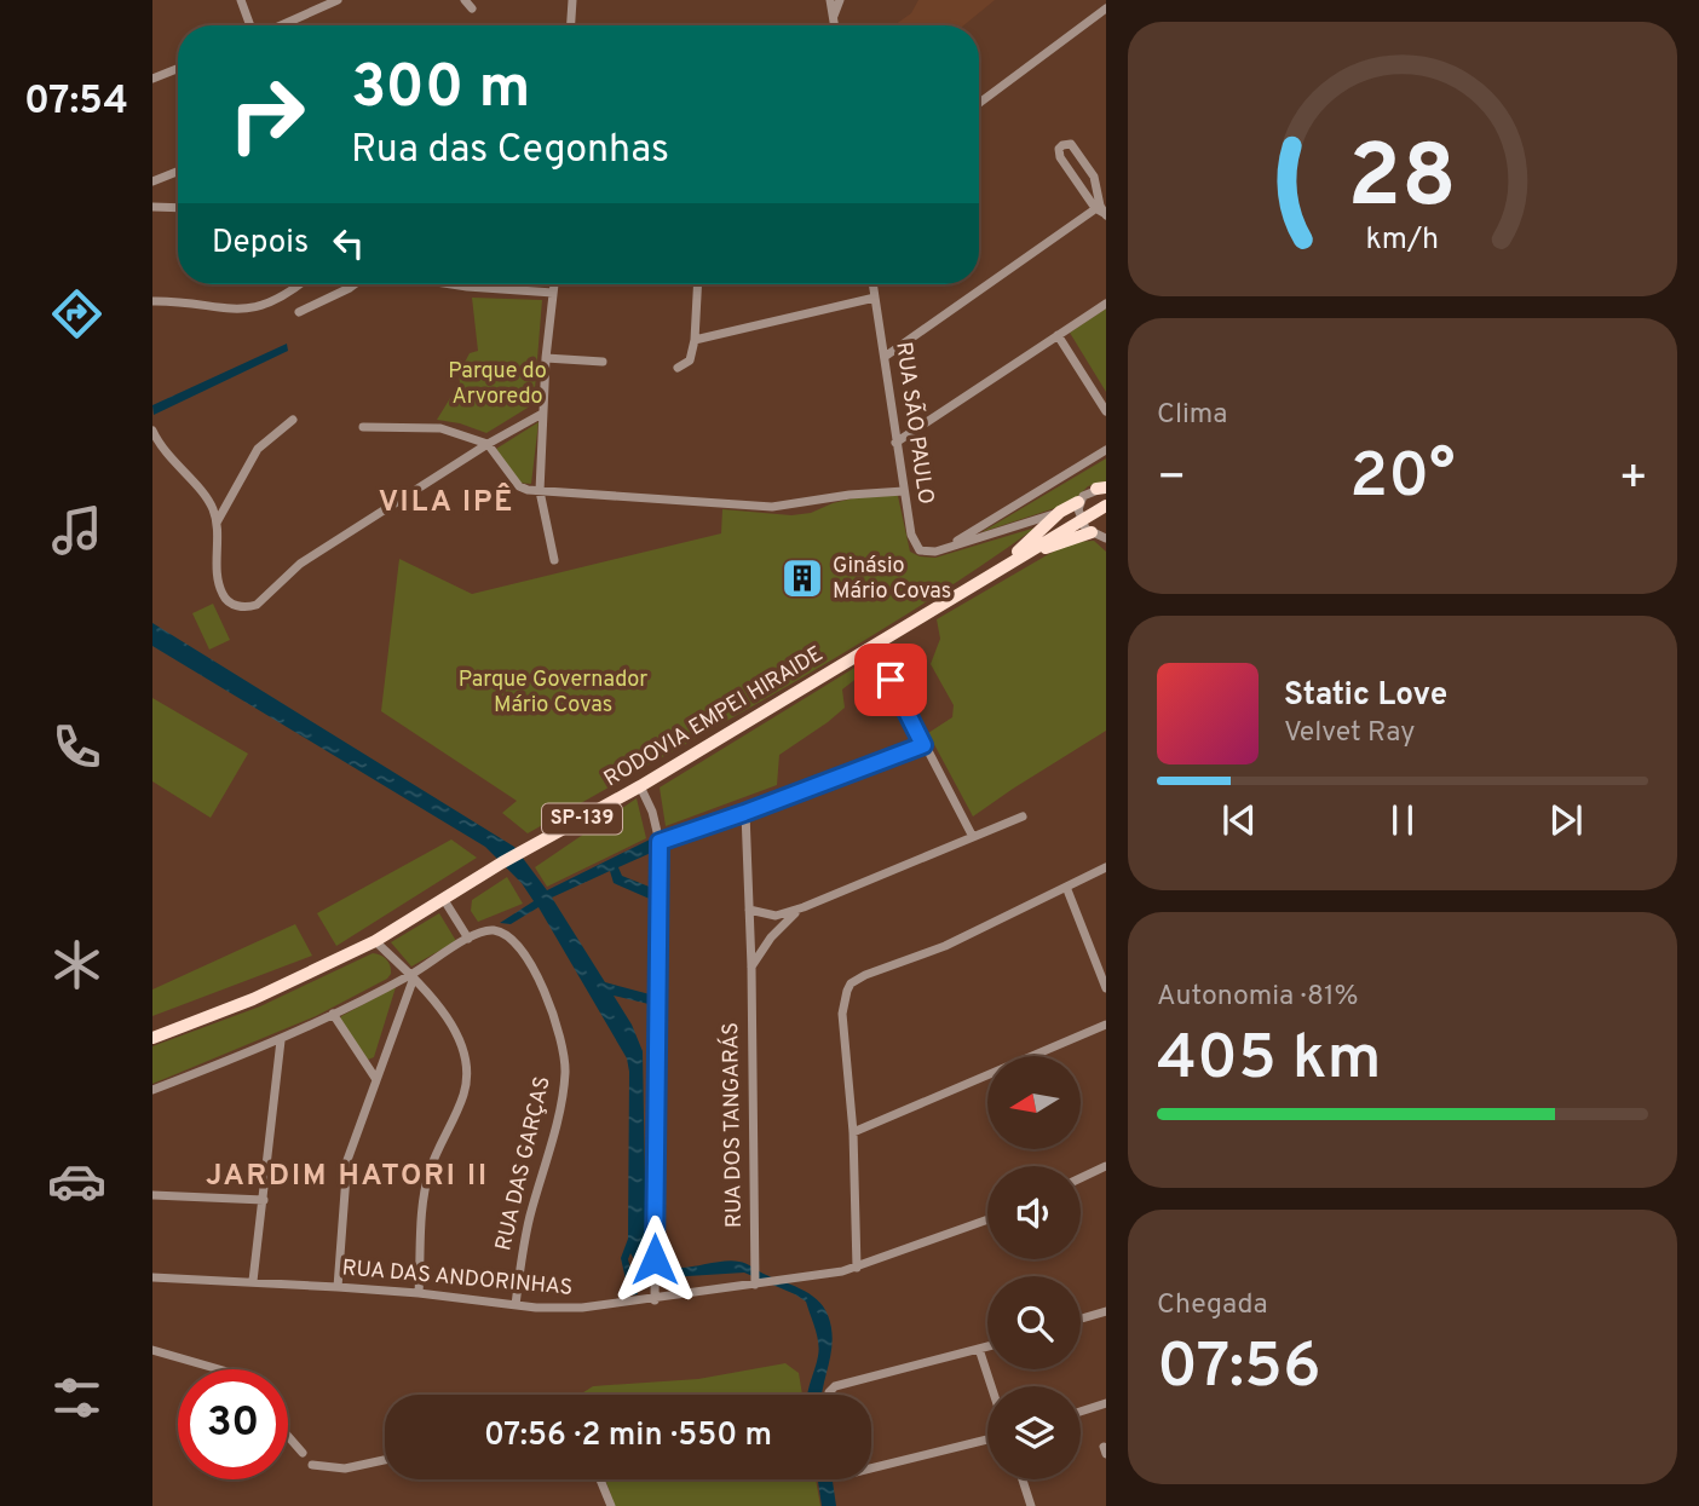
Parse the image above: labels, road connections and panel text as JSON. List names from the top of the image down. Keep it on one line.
{"streets":{"main road":["RODOVIA EMPEI HIRAIDE","SP-139"],"street":["RUA SÃO PAULO","RUA DOS TANGARÁS","RUA DAS GARÇAS","RUA DAS ANDORINHAS"]},"crossings":[["RUA DOS TANGARÁS","RUA DAS ANDORINHAS"],["RUA DAS GARÇAS","RUA DAS ANDORINHAS"]],"districts":["VILA IPÊ","JARDIM HATORI II"],"parks":["Parque do Arvoredo","Parque Governador Mário Covas"],"places":{"building":["Ginásio Mário Covas"]},"north":"left","page":{"tabs":"07:54","turn":["300 m","Rua das Cegonhas"],"then":"Depois","tile":["Clima",["Autonomia · 81%","405 km"],["Chegada","07:56"]],"heat":["−","20°","+"],"song":["Static Love","Velvet Ray"],"limit":"30","trip":"07:56 · 2 min · 550 m","gauge":["28","km/h"]}}
